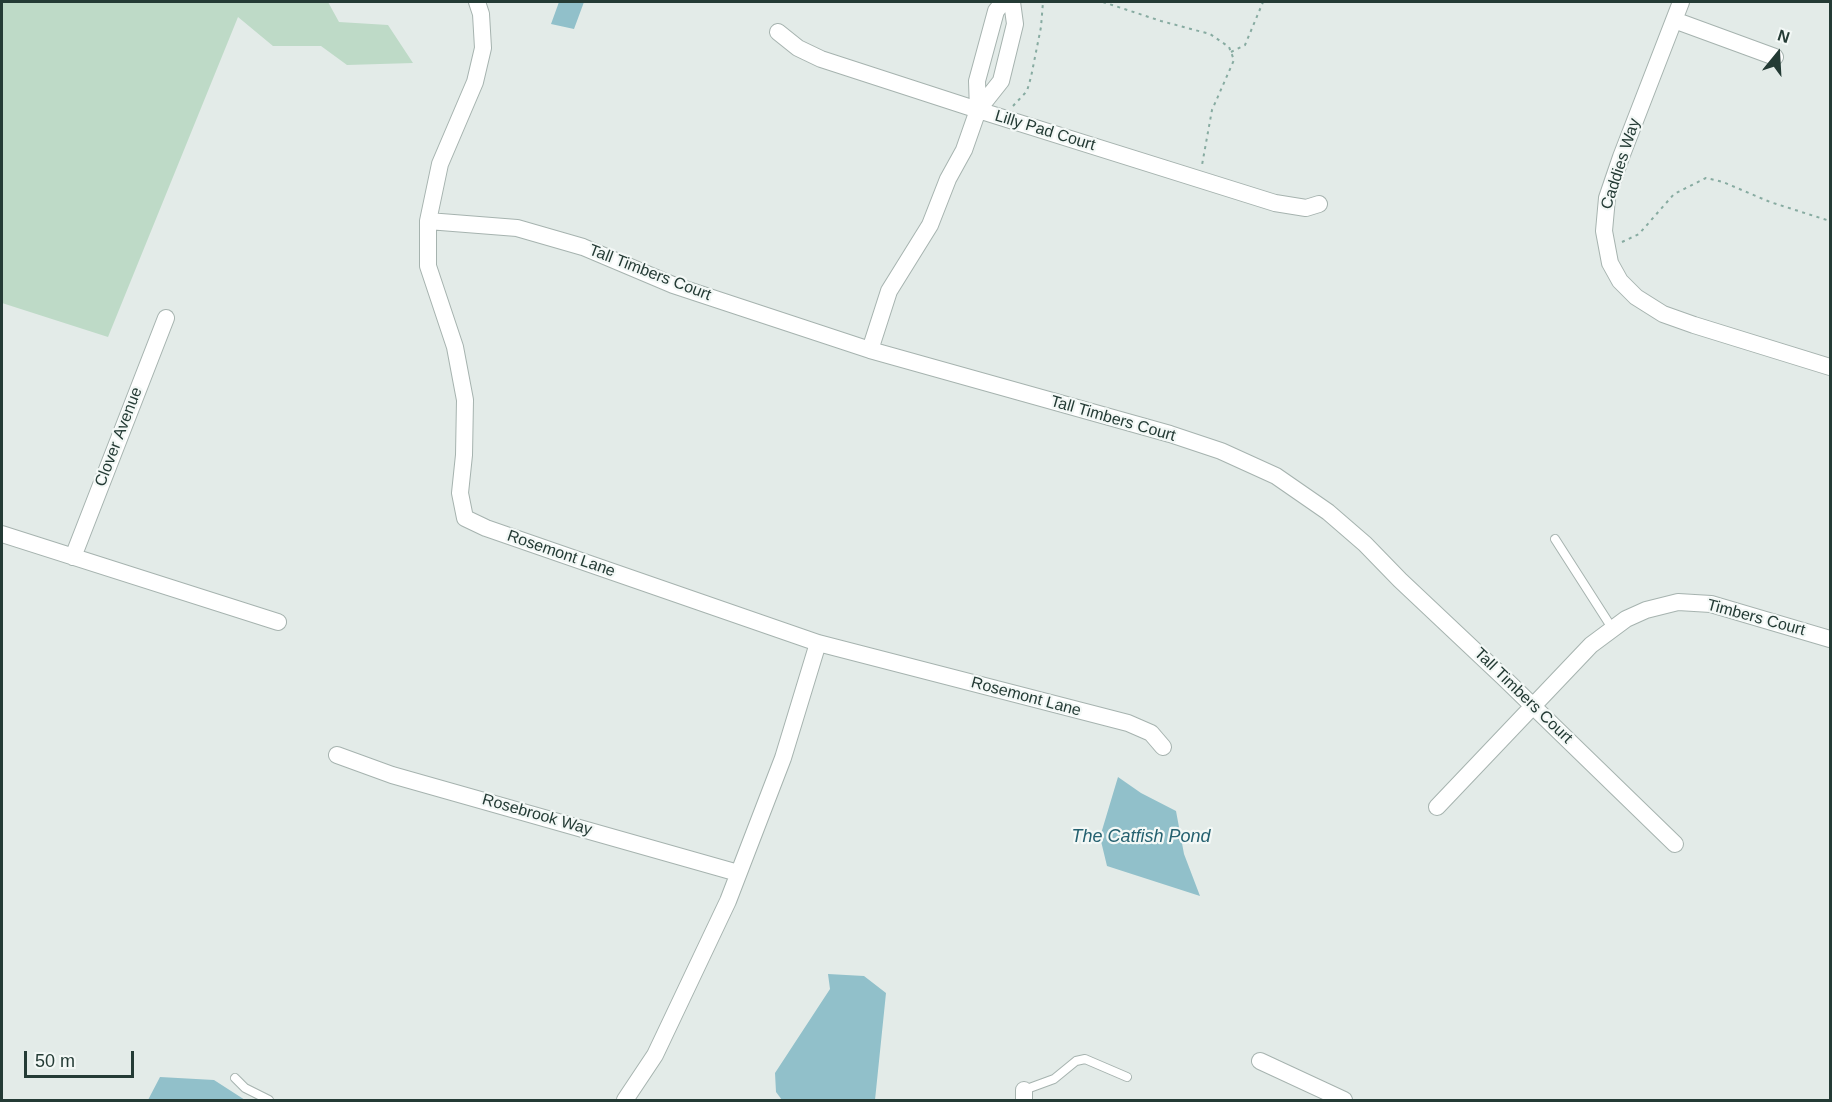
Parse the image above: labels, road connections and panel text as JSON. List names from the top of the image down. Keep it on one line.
{"streets":{"street":["Lilly Pad Court","Caddies Way","Tall Timbers Court","Clover Avenue","Rosemont Lane","Timbers Court","Rosebrook Way"]},"crossings":[["Tall Timbers Court","Rosemont Lane"],["Tall Timbers Court","Timbers Court"]],"water":["The Catfish Pond"],"scale_bar":"50 m","north":"top"}
